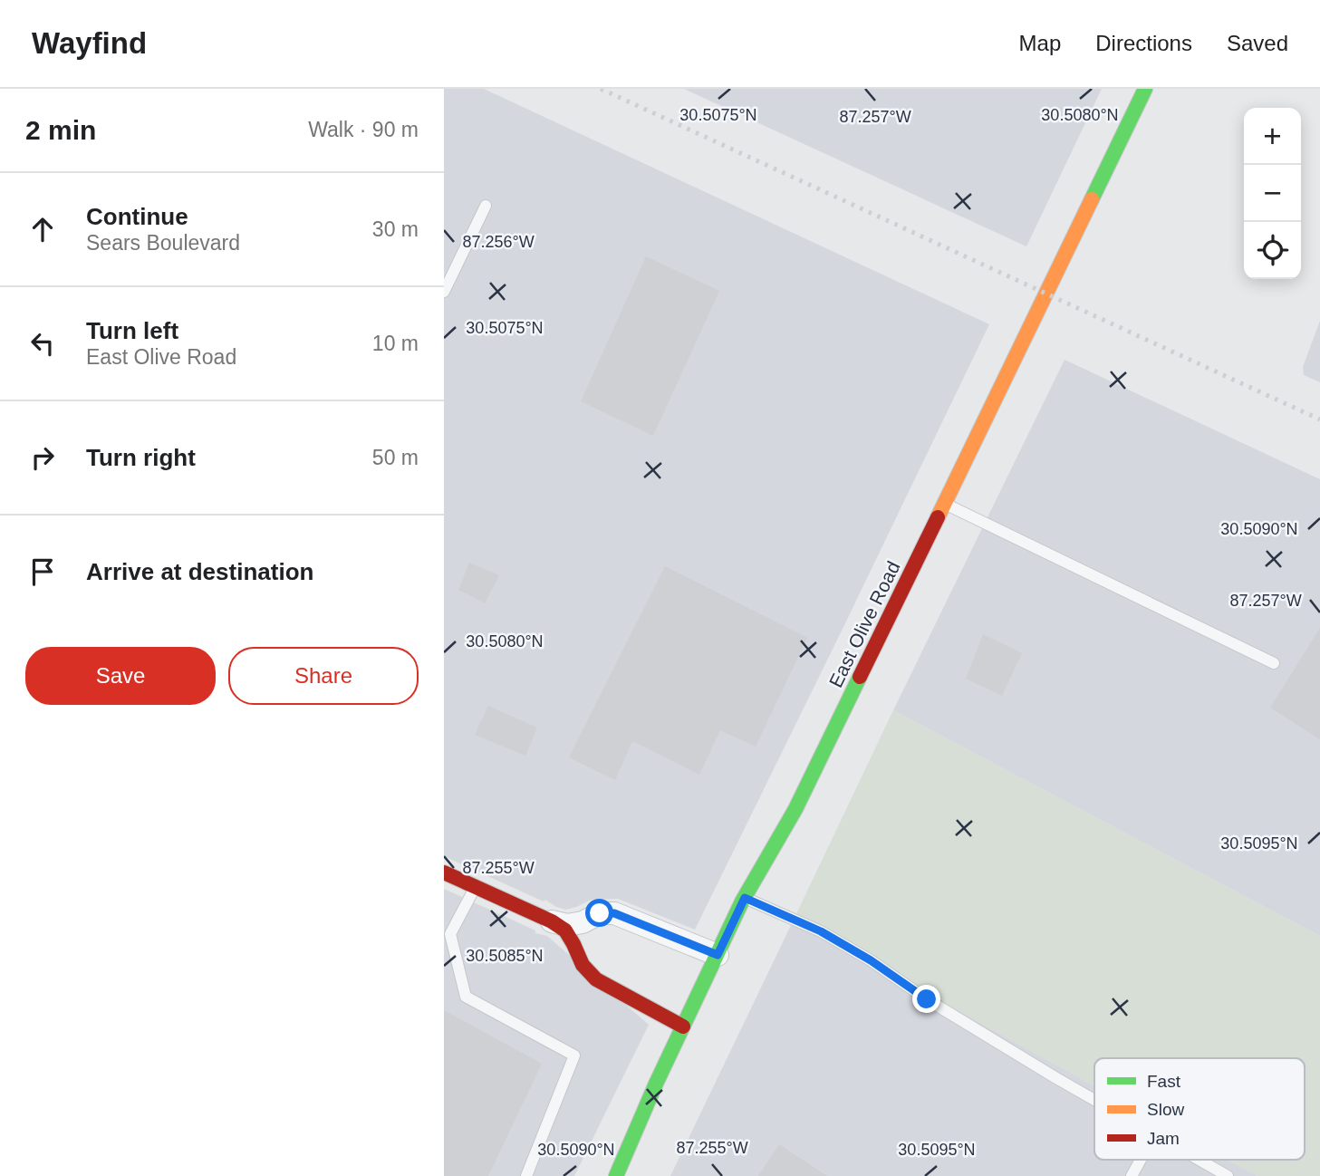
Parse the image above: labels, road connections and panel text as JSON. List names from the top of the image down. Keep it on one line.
{"streets":{"street":["East Olive Road"]},"legend":["Fast","Slow","Jam"],"page":{"header":"Wayfind","nav":["Map","Directions","Saved"],"heading":["2 min","Walk · 90 m"],"map_buttons":["+","−"],"list":[["Continue","Sears Boulevard","30 m"],["Turn left","East Olive Road","10 m"],["Turn right","50 m"],"Arrive at destination"],"buttons":["Save","Share"]},"coordinates":["30.5075°N","30.5080°N","87.257°W","87.256°W","30.5090°N","30.5095°N","87.255°W","30.5085°N"]}
